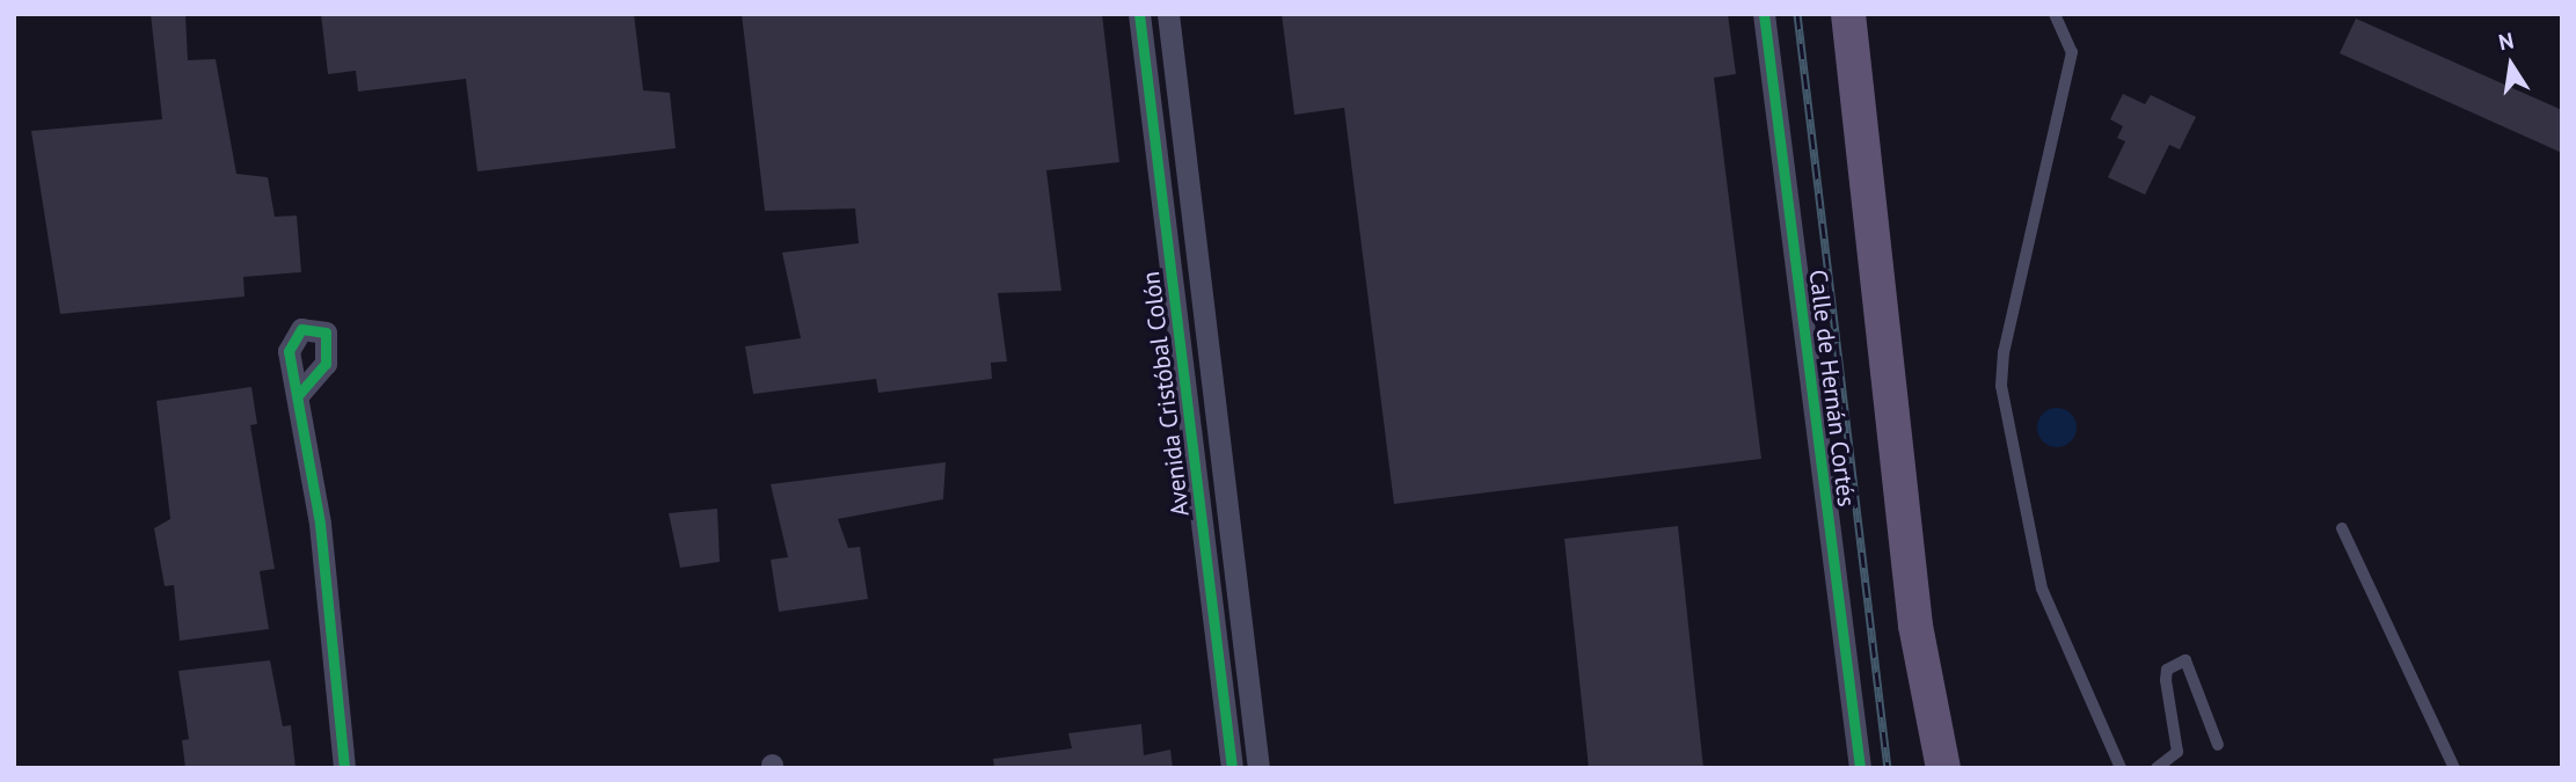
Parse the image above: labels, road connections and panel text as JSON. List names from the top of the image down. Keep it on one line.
{"streets":{"street":["Calle de Hernán Cortés","Avenida Cristóbal Colón"]},"north":"top"}
